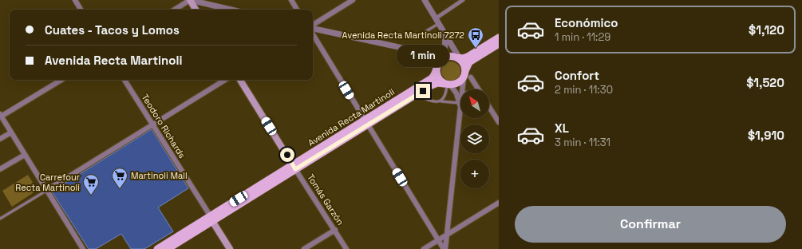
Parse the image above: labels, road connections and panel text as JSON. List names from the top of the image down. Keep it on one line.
{"streets":{"main road":["Avenida Recta Martinoli","Teodoro Richards","Tomás Garzón"]},"crossings":[["Avenida Recta Martinoli","Teodoro Richards"],["Avenida Recta Martinoli","Tomás Garzón"]],"places":{"bus stop":["Avenida Recta Martinoli 7272"],"supermarket":["Martinoli Mall","Carrefour Recta Martinoli"]},"north":"top left","page":{"list":[{"name":"Económico","note":"1 min · 11:29","value":"$1,120"},{"name":"Confort","note":"2 min · 11:30","value":"$1,520"},{"name":"XL","note":"3 min · 11:31","value":"$1,910"}],"banner":["Cuates - Tacos y Lomos","Avenida Recta Martinoli"],"bubble":"1 min","map_buttons":"+","buttons":"Confirmar"}}
